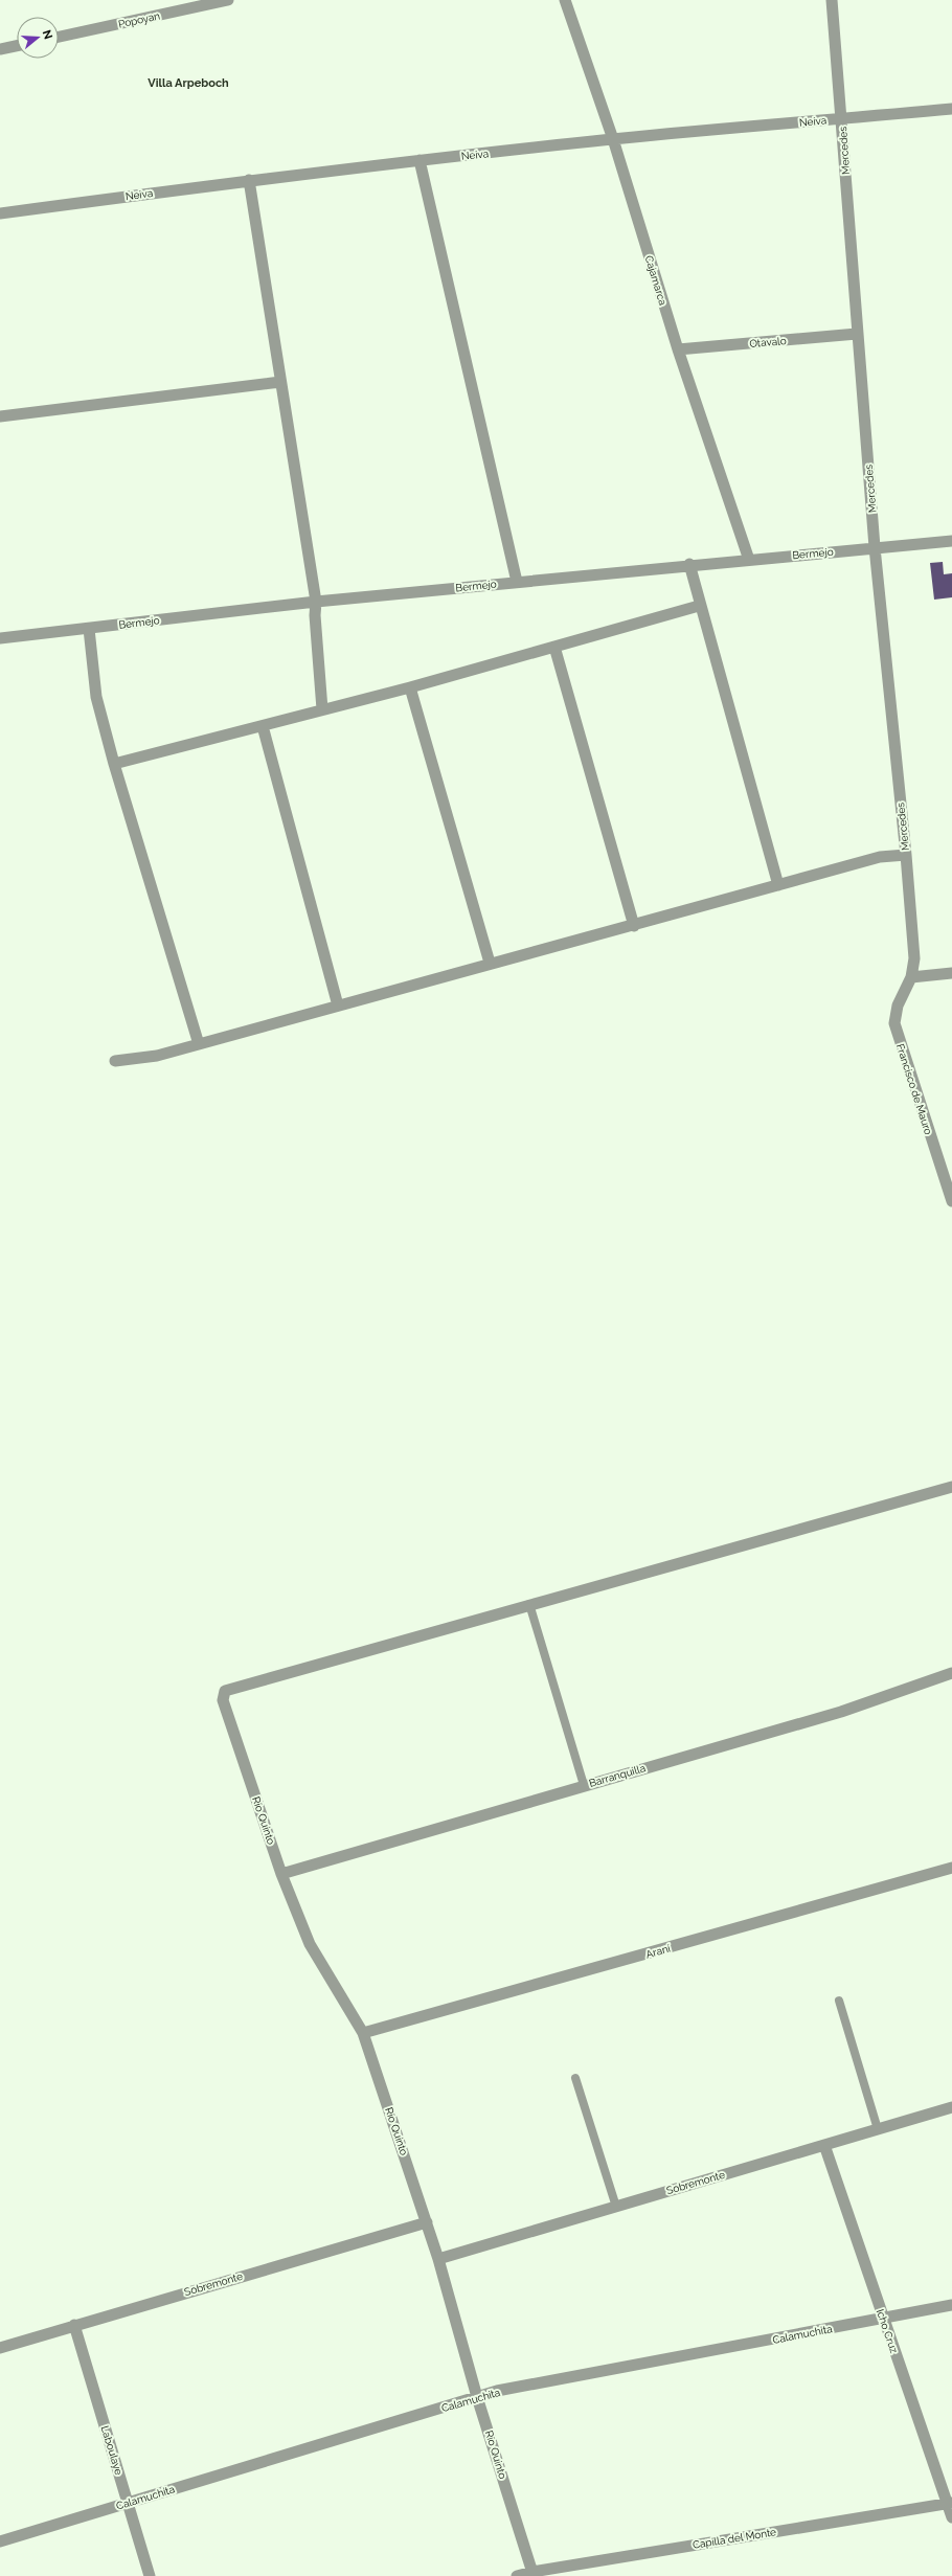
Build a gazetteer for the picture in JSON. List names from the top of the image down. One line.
{"streets":{"street":["Popoyan","Neiva","Mercedes","Cajamarca","Otavalo","Bermejo","Francisco de Mauro","Barranquilla","Río Quinto","Araní","Sobremonte","Icho Cruz","Calamuchita","Laboulaye","Capilla del Monte"]},"crossings":[["Neiva","Mercedes"],["Neiva","Cajamarca"],["Mercedes","Otavalo"],["Mercedes","Bermejo"],["Mercedes","Francisco de Mauro"],["Cajamarca","Otavalo"],["Cajamarca","Bermejo"],["Barranquilla","Río Quinto"],["Río Quinto","Araní"],["Río Quinto","Sobremonte"],["Río Quinto","Calamuchita"],["Río Quinto","Capilla del Monte"],["Sobremonte","Icho Cruz"],["Sobremonte","Laboulaye"],["Icho Cruz","Calamuchita"],["Icho Cruz","Capilla del Monte"],["Calamuchita","Laboulaye"]],"districts":["Villa Arpeboch"],"north":"right"}
